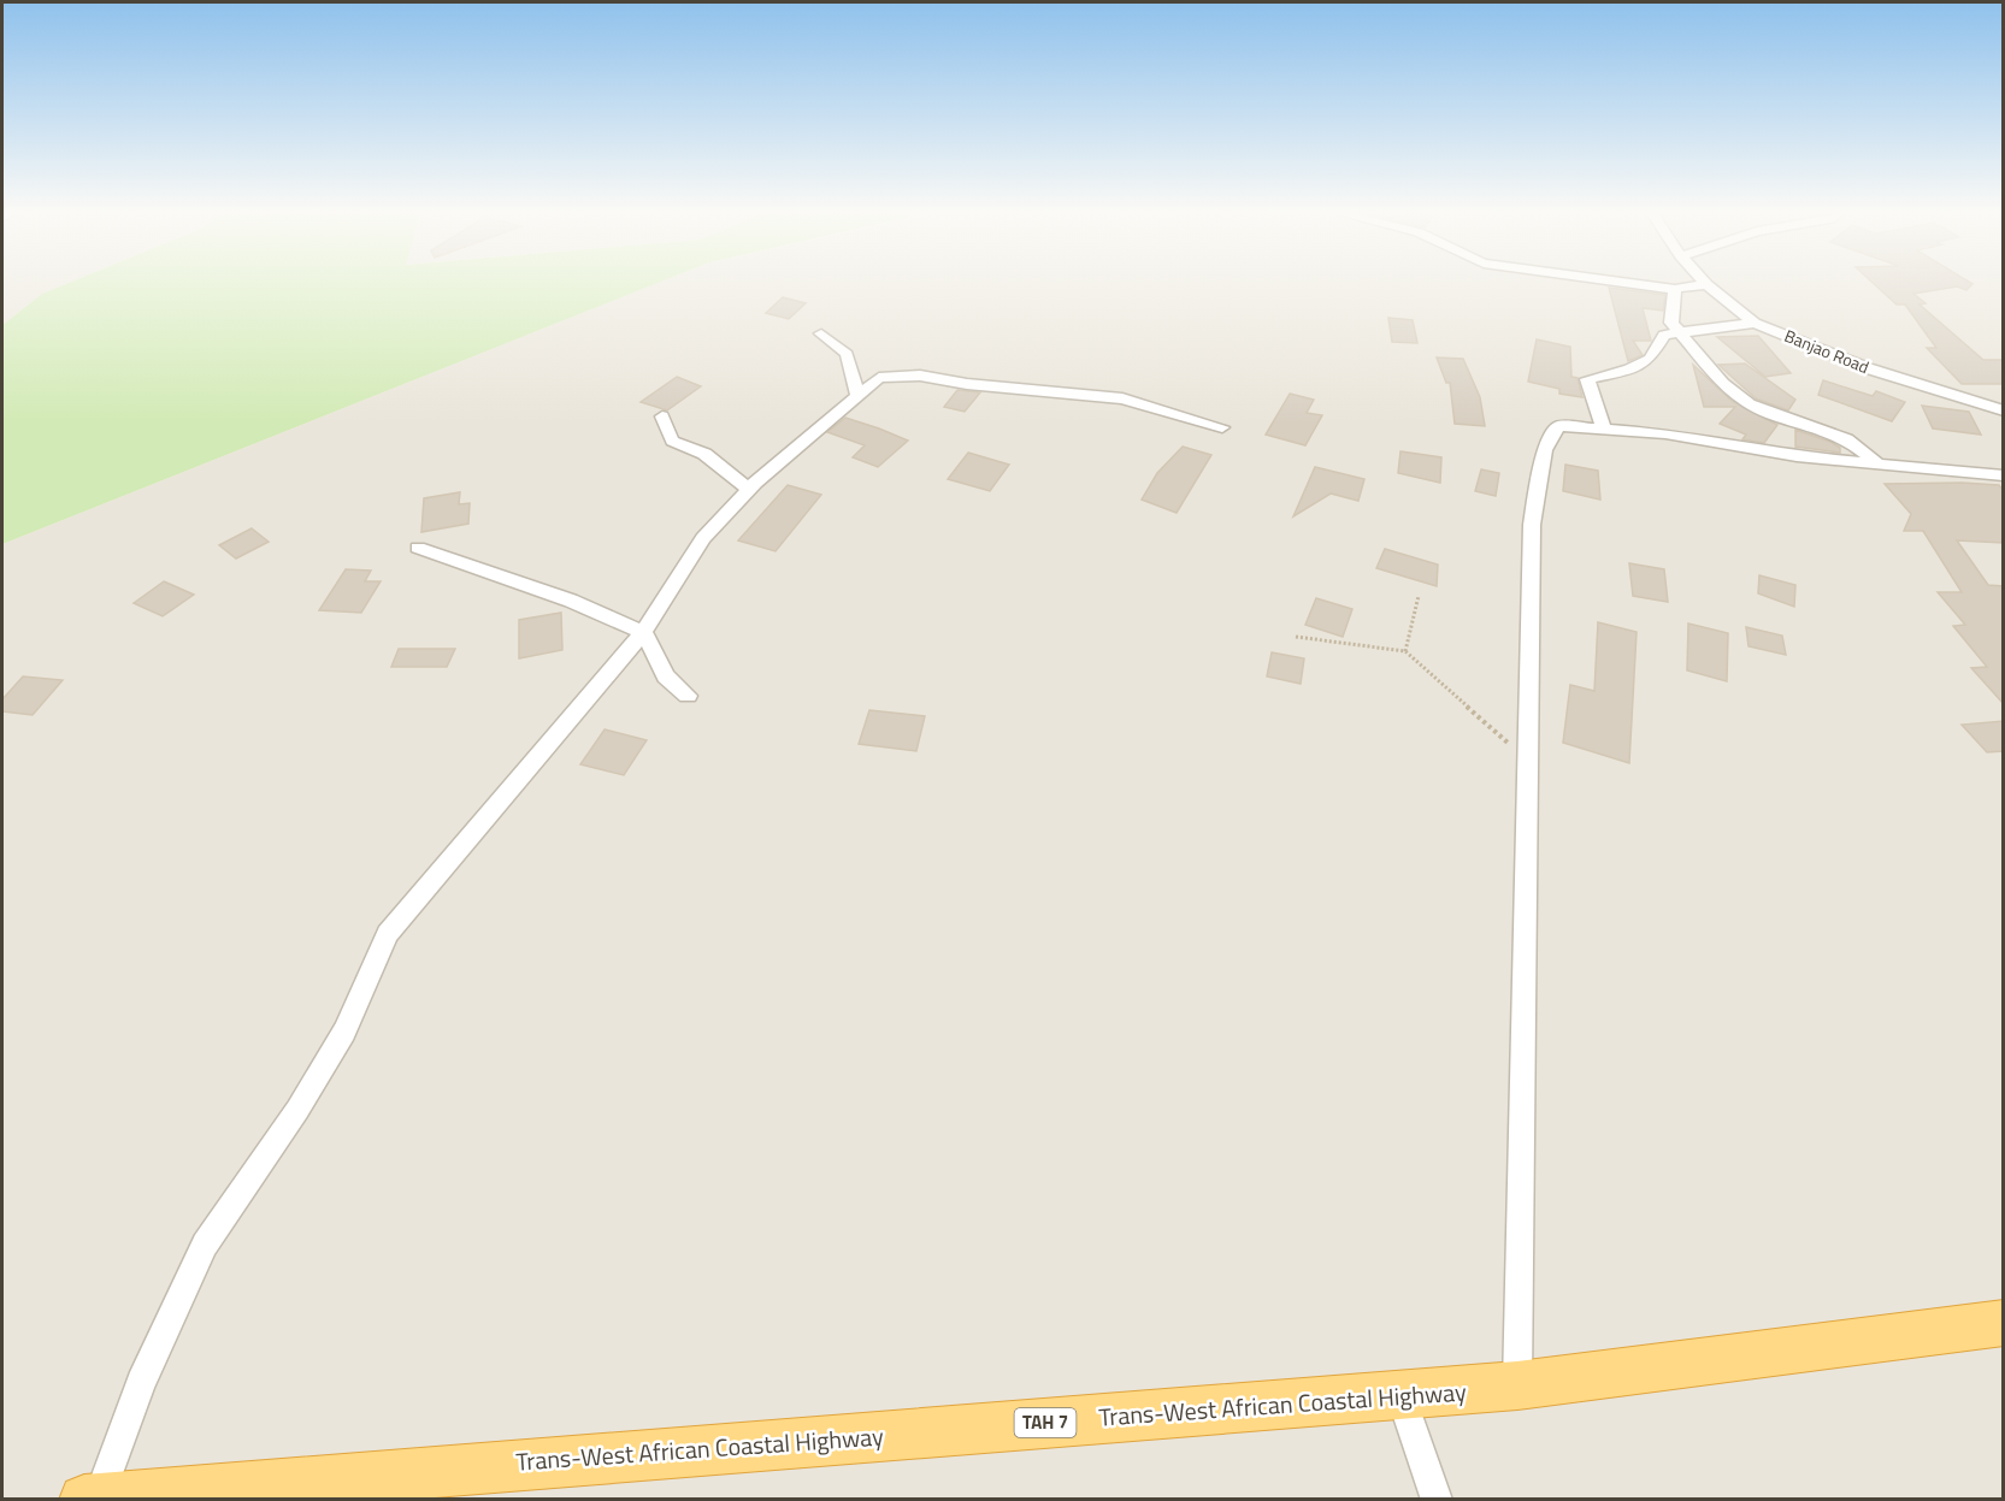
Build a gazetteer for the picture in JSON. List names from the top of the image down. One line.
{"streets":{"highway":["Trans-West African Coastal Highway","TAH 7"],"street":["Banjao Road"]}}
